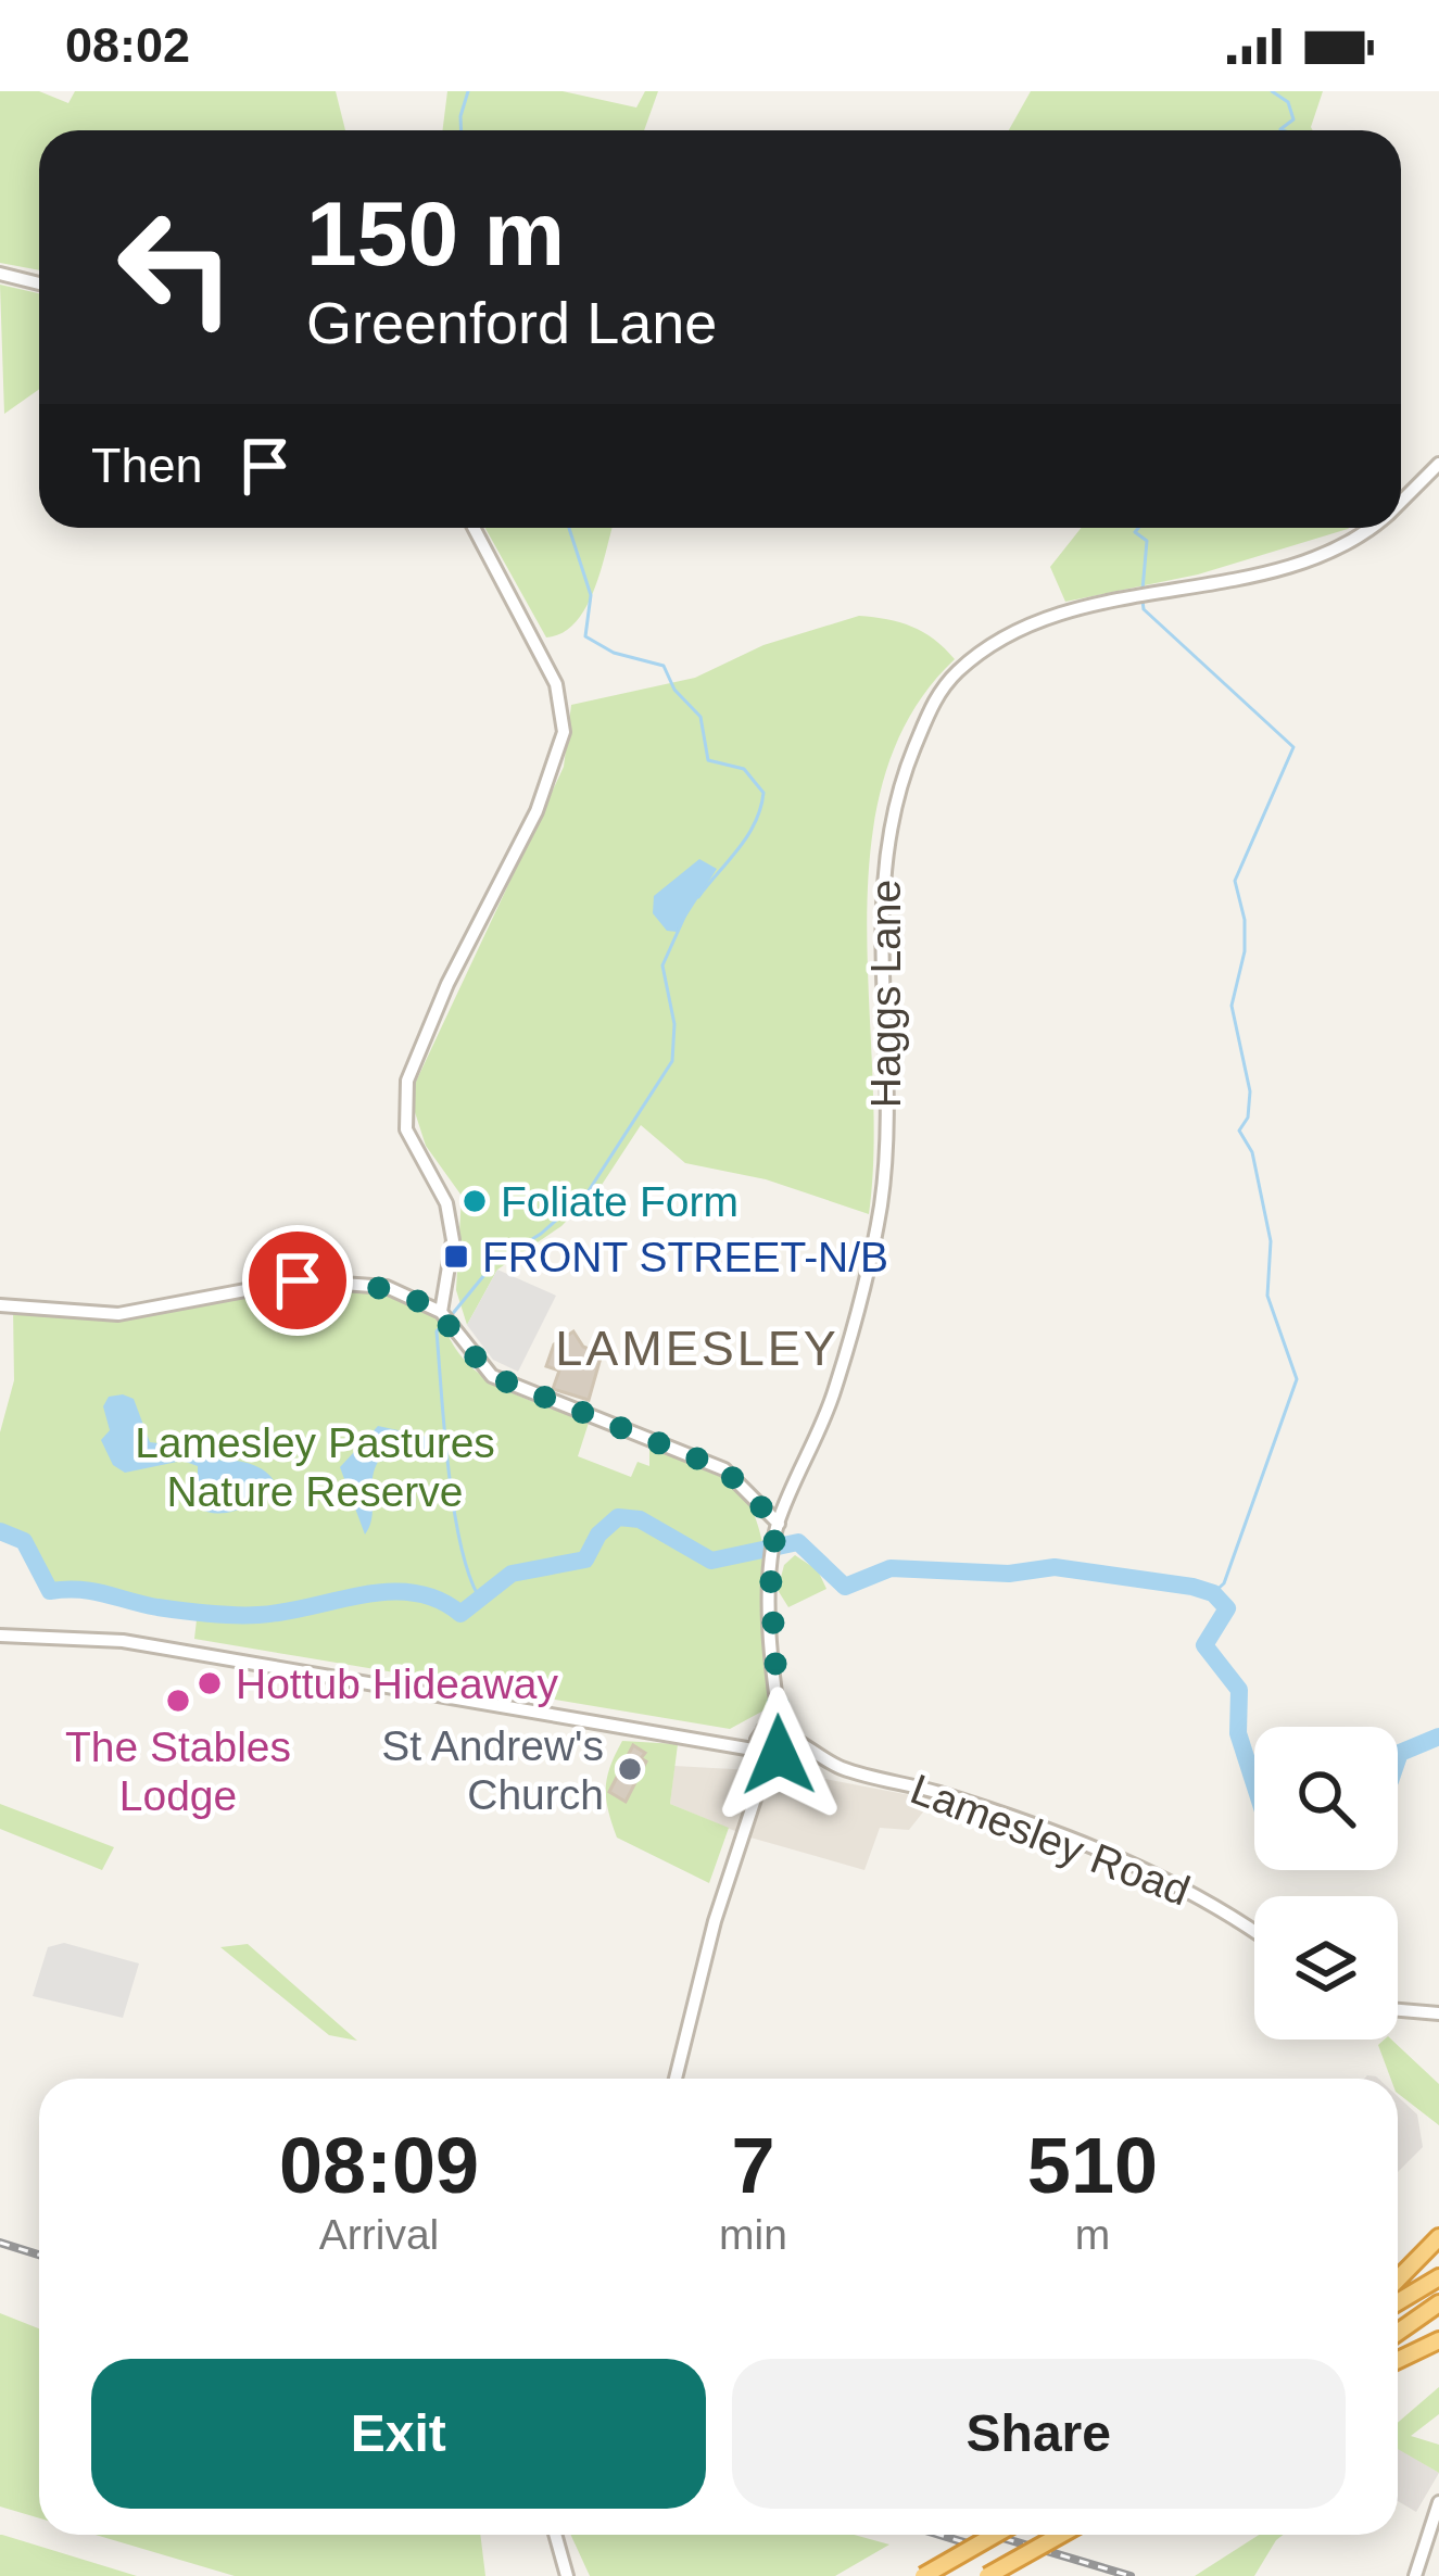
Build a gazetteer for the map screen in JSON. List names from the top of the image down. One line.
{"streets":{"street":["Haggs Lane","Lamesley Road"]},"crossings":[["Haggs Lane","Lamesley Road"]],"districts":["LAMESLEY"],"parks":["Lamesley Pastures Nature Reserve"],"places":{"other":["Foliate Form","Hottub Hideaway","The Stables Lodge","St Andrew's Church"],"transit":["FRONT STREET-N/B"]},"page":{"status":"08:02","turn":["150 m","Greenford Lane"],"then":"Then","eta":["08:09","Arrival","7","min","510","m"],"buttons":["Exit","Share"]}}
